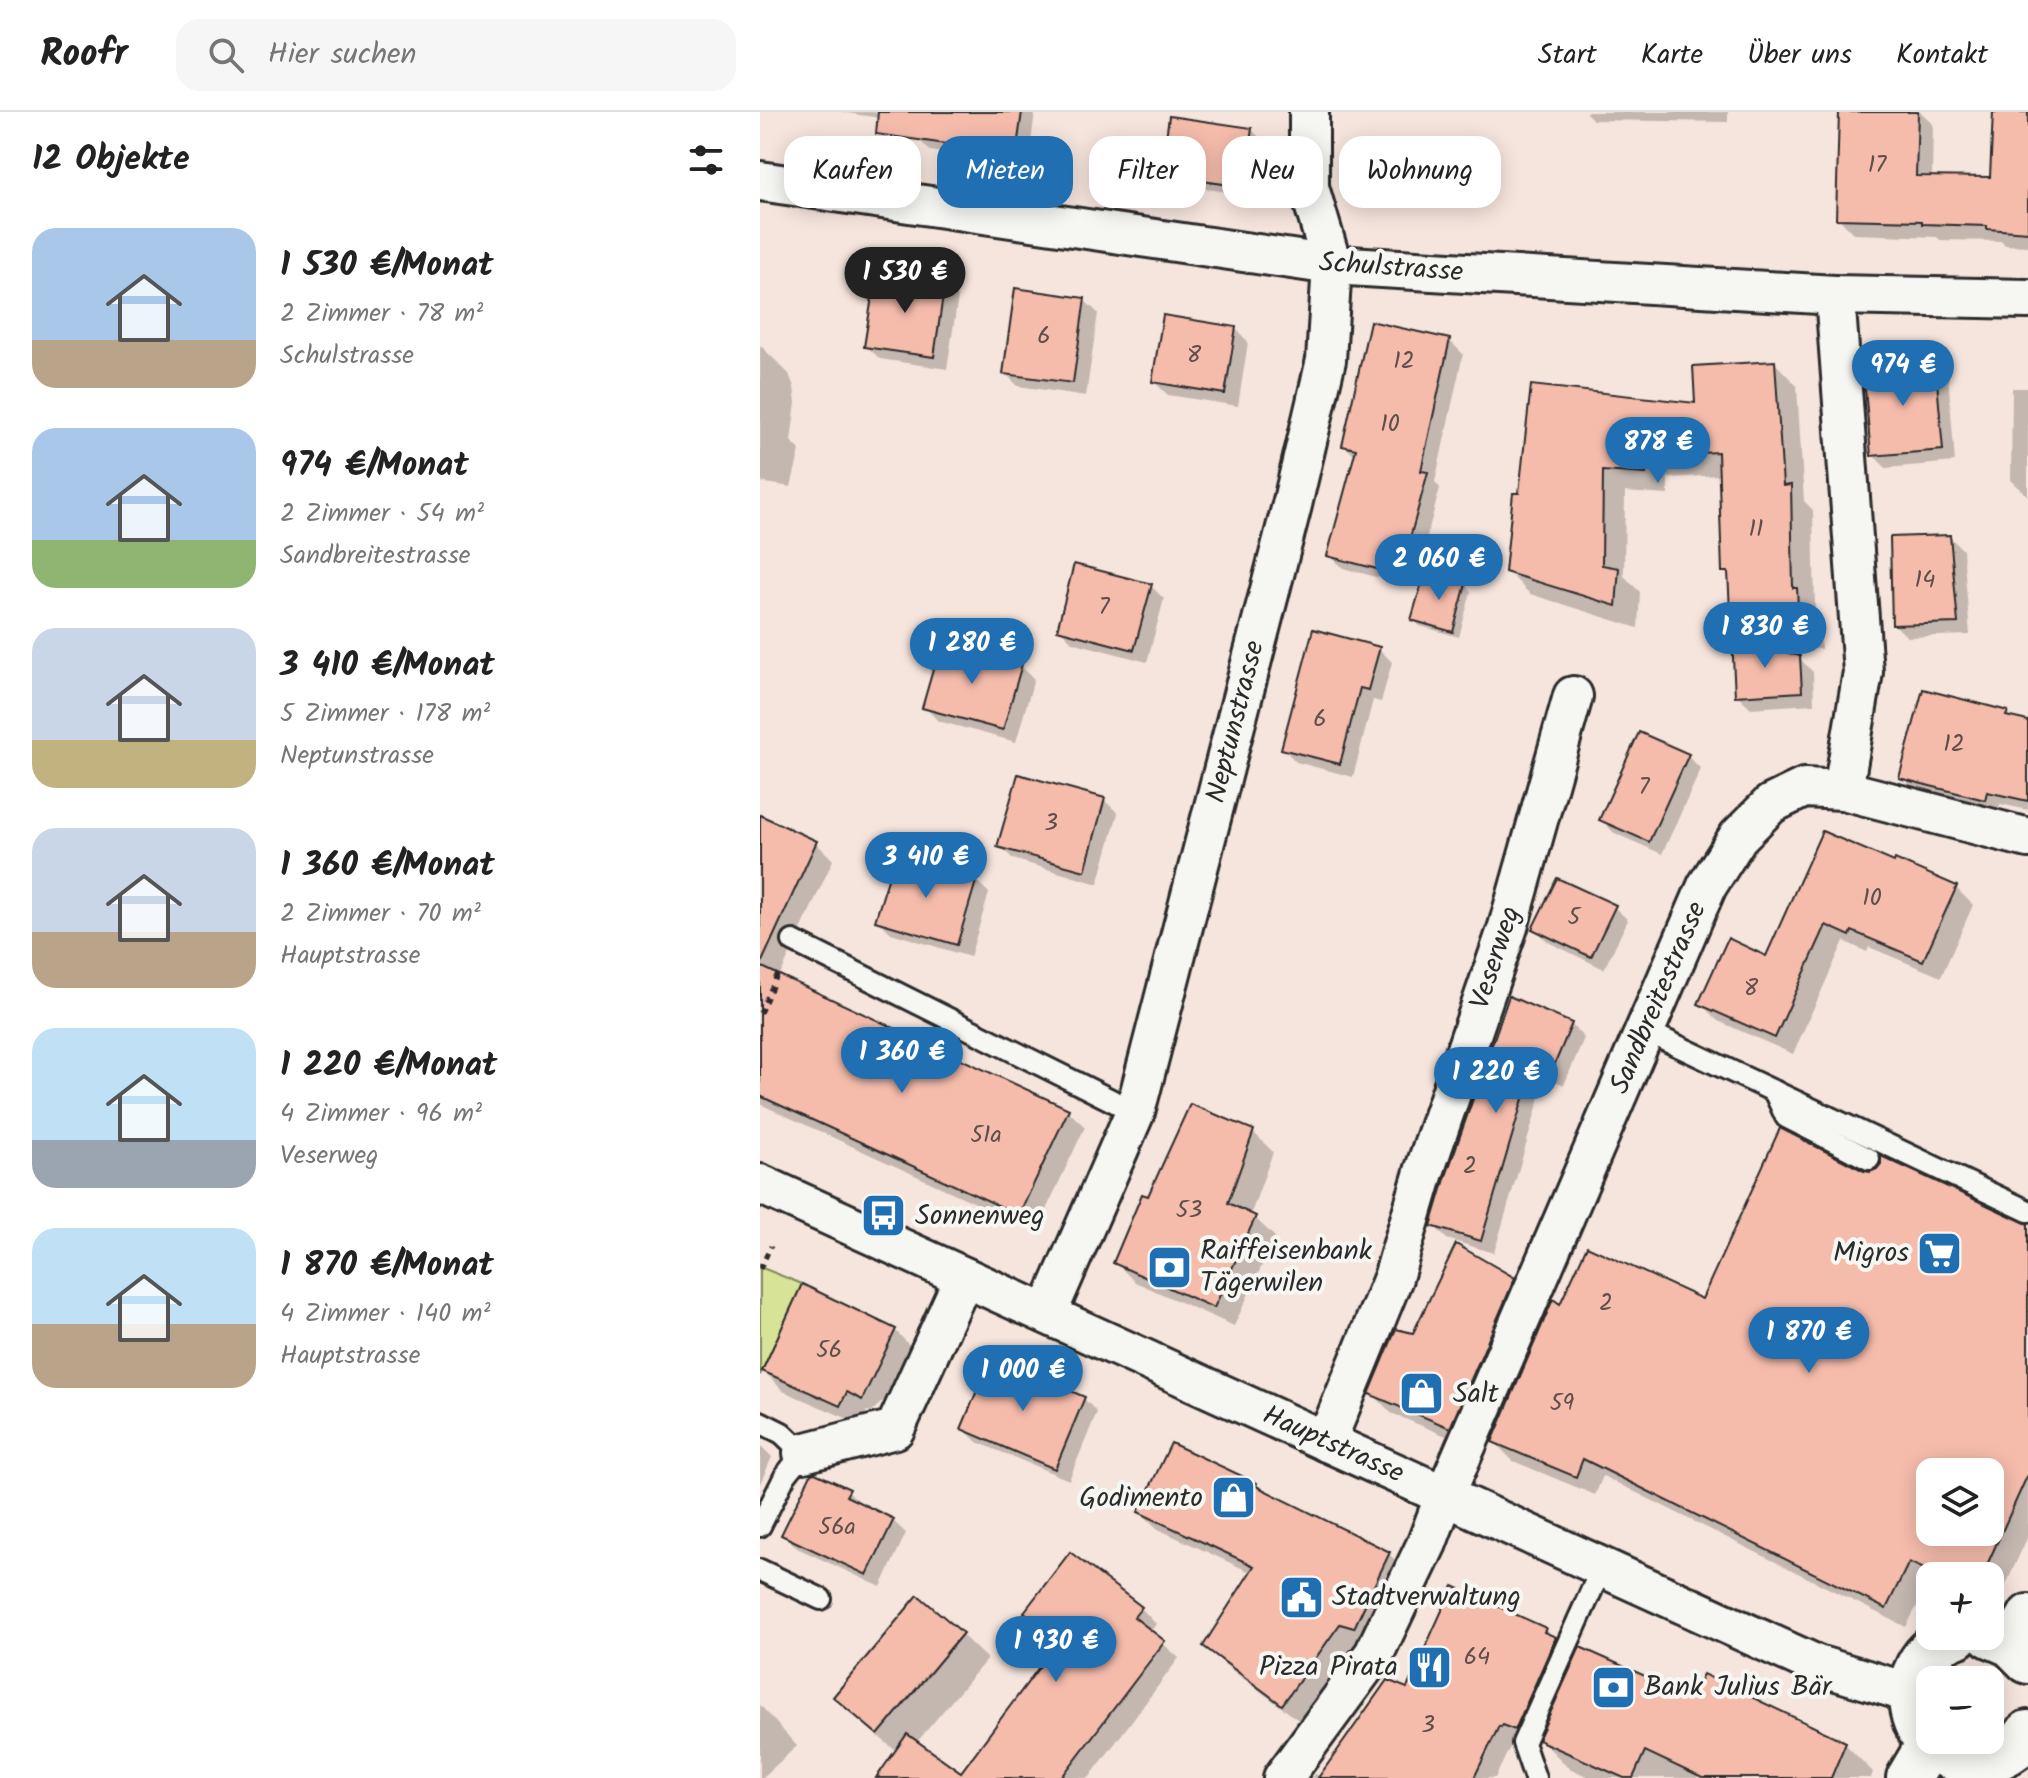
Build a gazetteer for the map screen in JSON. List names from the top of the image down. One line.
{"streets":{"street":["Schulstrasse","Neptunstrasse","Veserweg","Sandbreitestrasse","Hauptstrasse"]},"crossings":[["Schulstrasse","Neptunstrasse"],["Neptunstrasse","Hauptstrasse"],["Veserweg","Hauptstrasse"],["Sandbreitestrasse","Hauptstrasse"]],"places":{"bus stop":["Sonnenweg"],"supermarket":["Migros"],"bank":["Raiffeisenbank Tägerwilen","Bank Julius Bär"],"shop":["Salt","Godimento"],"public building":["Stadtverwaltung"],"restaurant":["Pizza Pirata"]},"house_numbers":["17","6","8","12","10","11","14","7","6","12","7","3","10","5","8","51a","2","53","2","56","59","56a","64","3"],"page":{"header":"Roofr","search":"Hier suchen","nav":["Start","Karte","Über uns","Kontakt"],"heading":"12 Objekte","chip":["Kaufen","Mieten","Filter","Neu","Wohnung"],"list":[{"name":"1 530 €/Monat","note":"2 Zimmer · 78 m² · Schulstrasse"},{"name":"974 €/Monat","note":"2 Zimmer · 54 m² · Sandbreitestrasse"},{"name":"3 410 €/Monat","note":"5 Zimmer · 178 m² · Neptunstrasse"},{"name":"1 360 €/Monat","note":"2 Zimmer · 70 m² · Hauptstrasse"},{"name":"1 220 €/Monat","note":"4 Zimmer · 96 m² · Veserweg"},{"name":"1 870 €/Monat","note":"4 Zimmer · 140 m² · Hauptstrasse"}],"price":["1 530 €","974 €","878 €","2 060 €","1 830 €","1 280 €","3 410 €","1 360 €","1 220 €","1 870 €","1 000 €","1 930 €"],"map_buttons":["+","−"]}}
